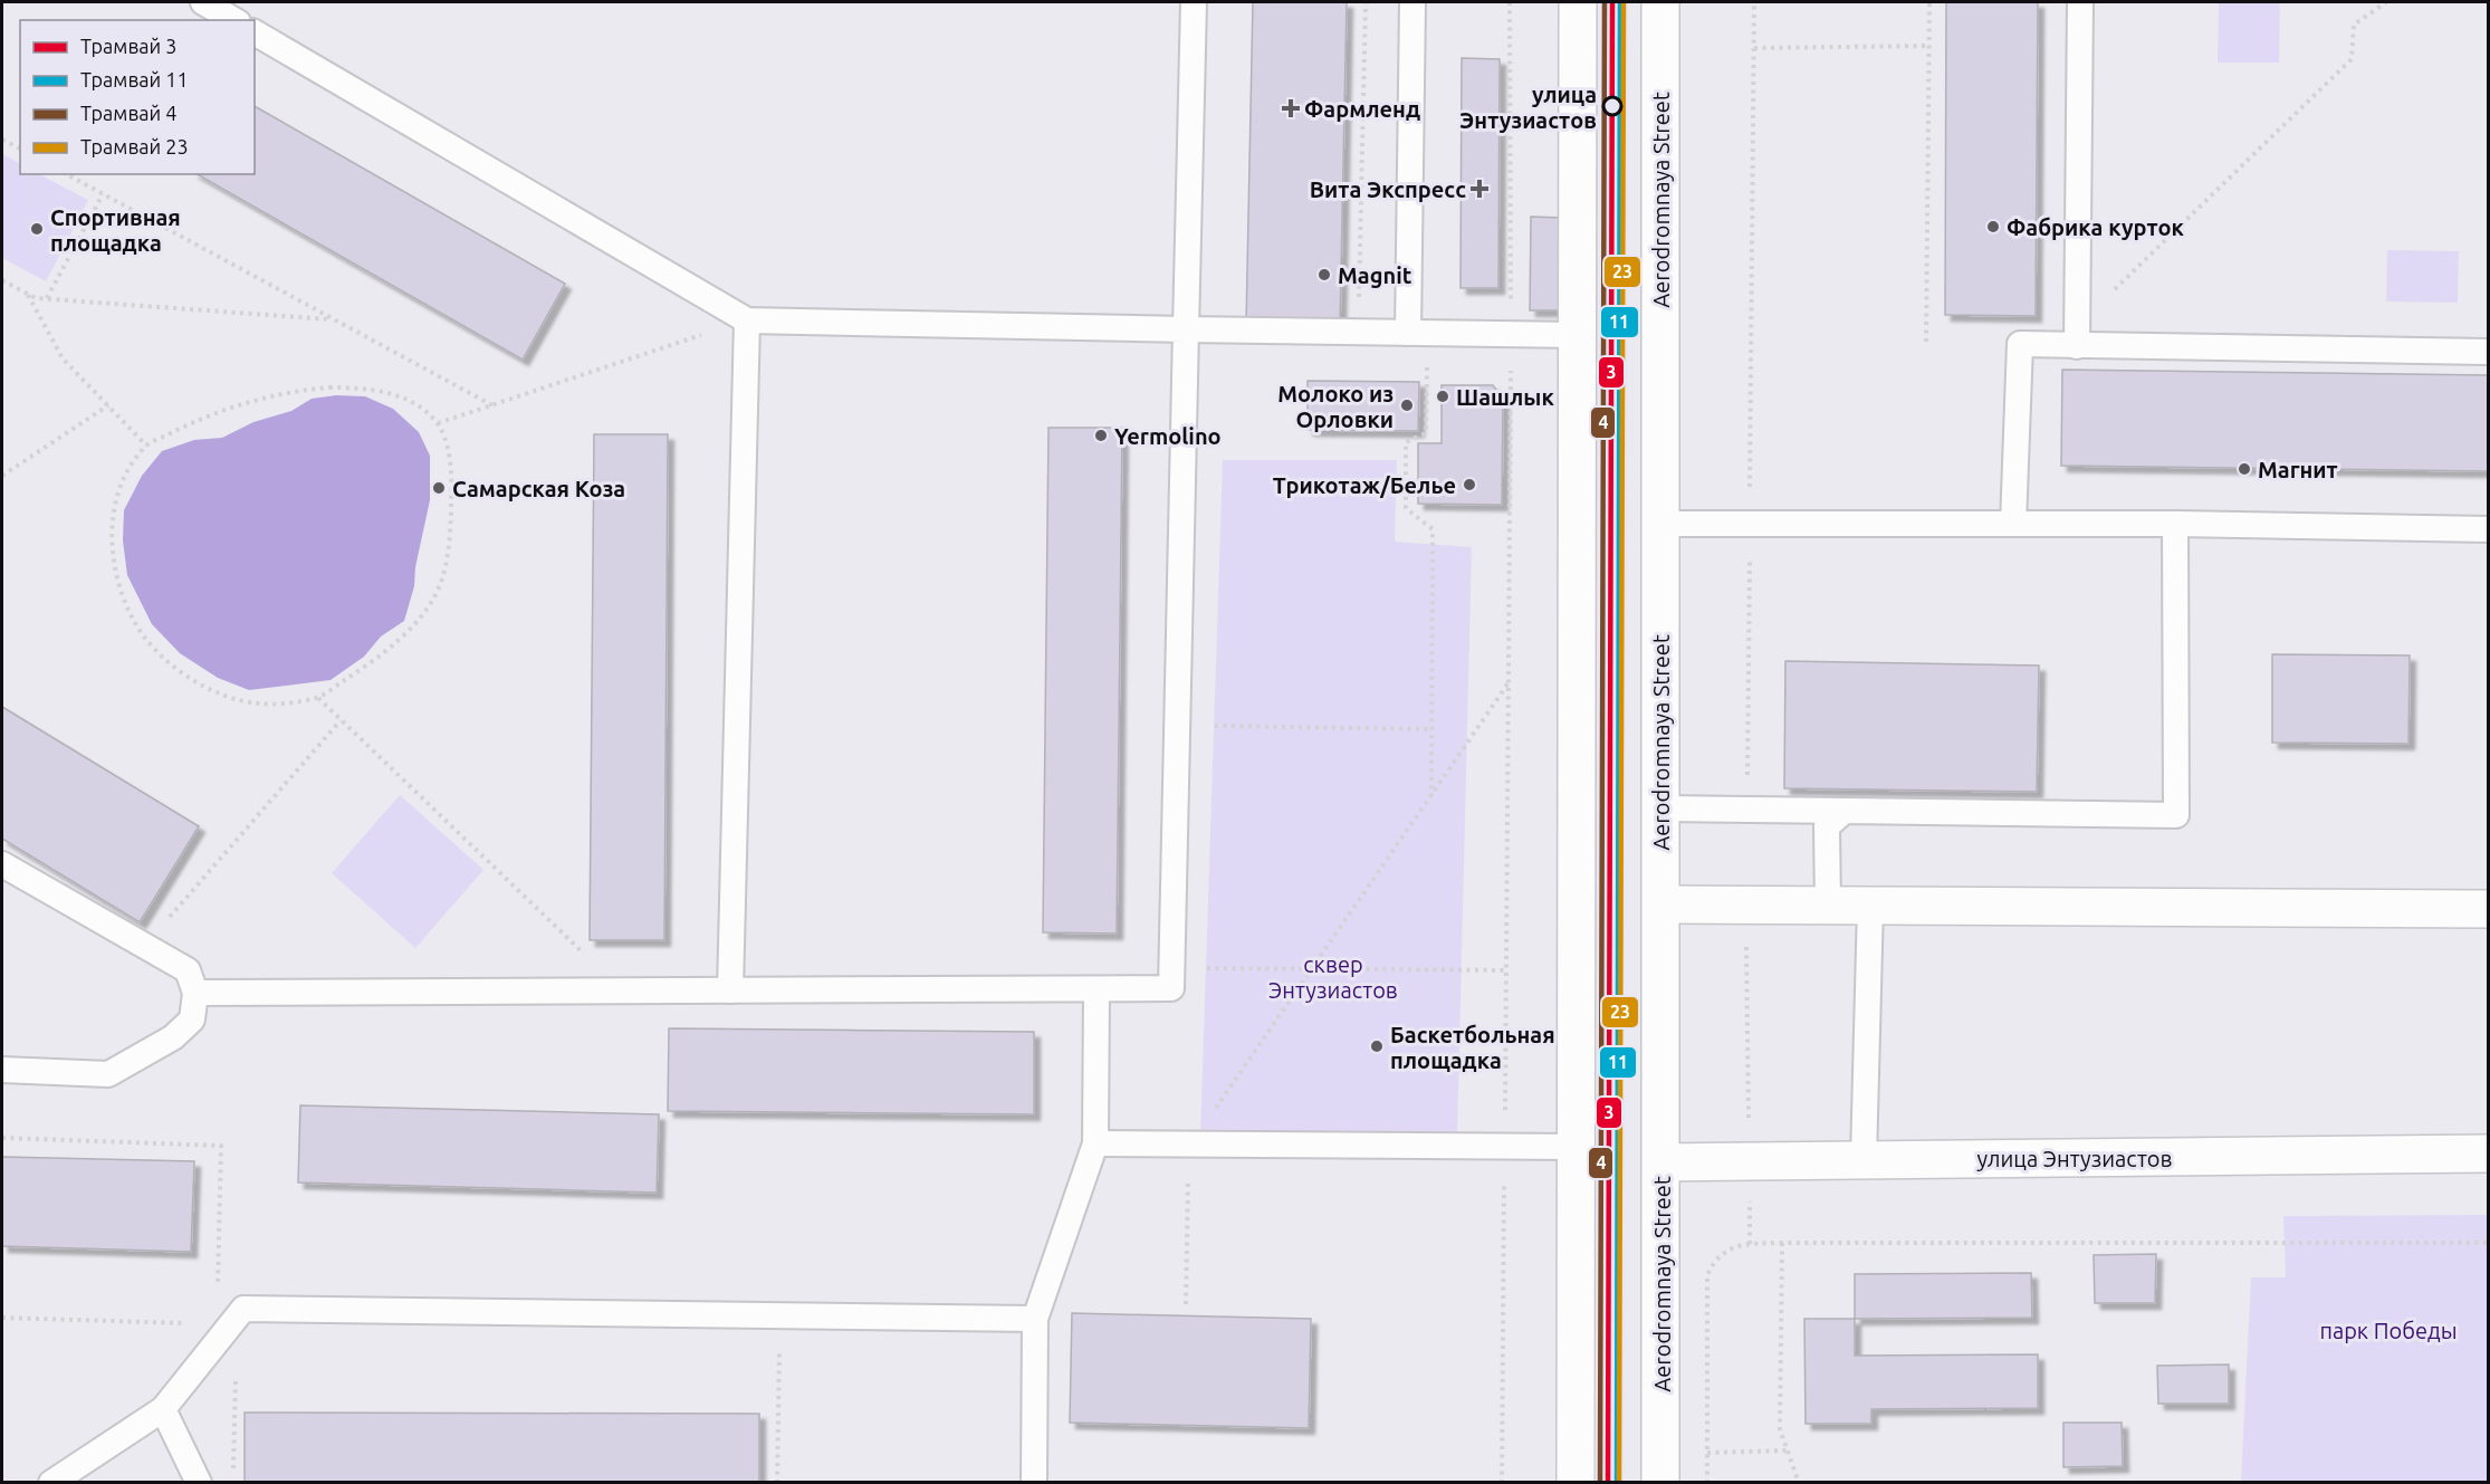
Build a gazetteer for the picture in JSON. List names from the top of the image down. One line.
{"streets":{"main road":["Aerodromnaya Street","улица Энтузиастов"]},"crossings":[["Aerodromnaya Street","улица Энтузиастов"]],"parks":["сквер Энтузиастов","парк Победы"],"places":{"other":["улица Энтузиастов","Фабрика курток","Спортивная площадка","Magnit","Шашлык","Молоко из Орловки","Yermolino","Магнит","Трикотаж/Белье","Самарская Коза","Баскетбольная площадка"],"health":["Фармленд","Вита Экспресс"]},"lines":["tram line 3","tram line 11","tram line 4","tram line 23"],"legend":["Трамвай 3","Трамвай 11","Трамвай 4","Трамвай 23"]}
